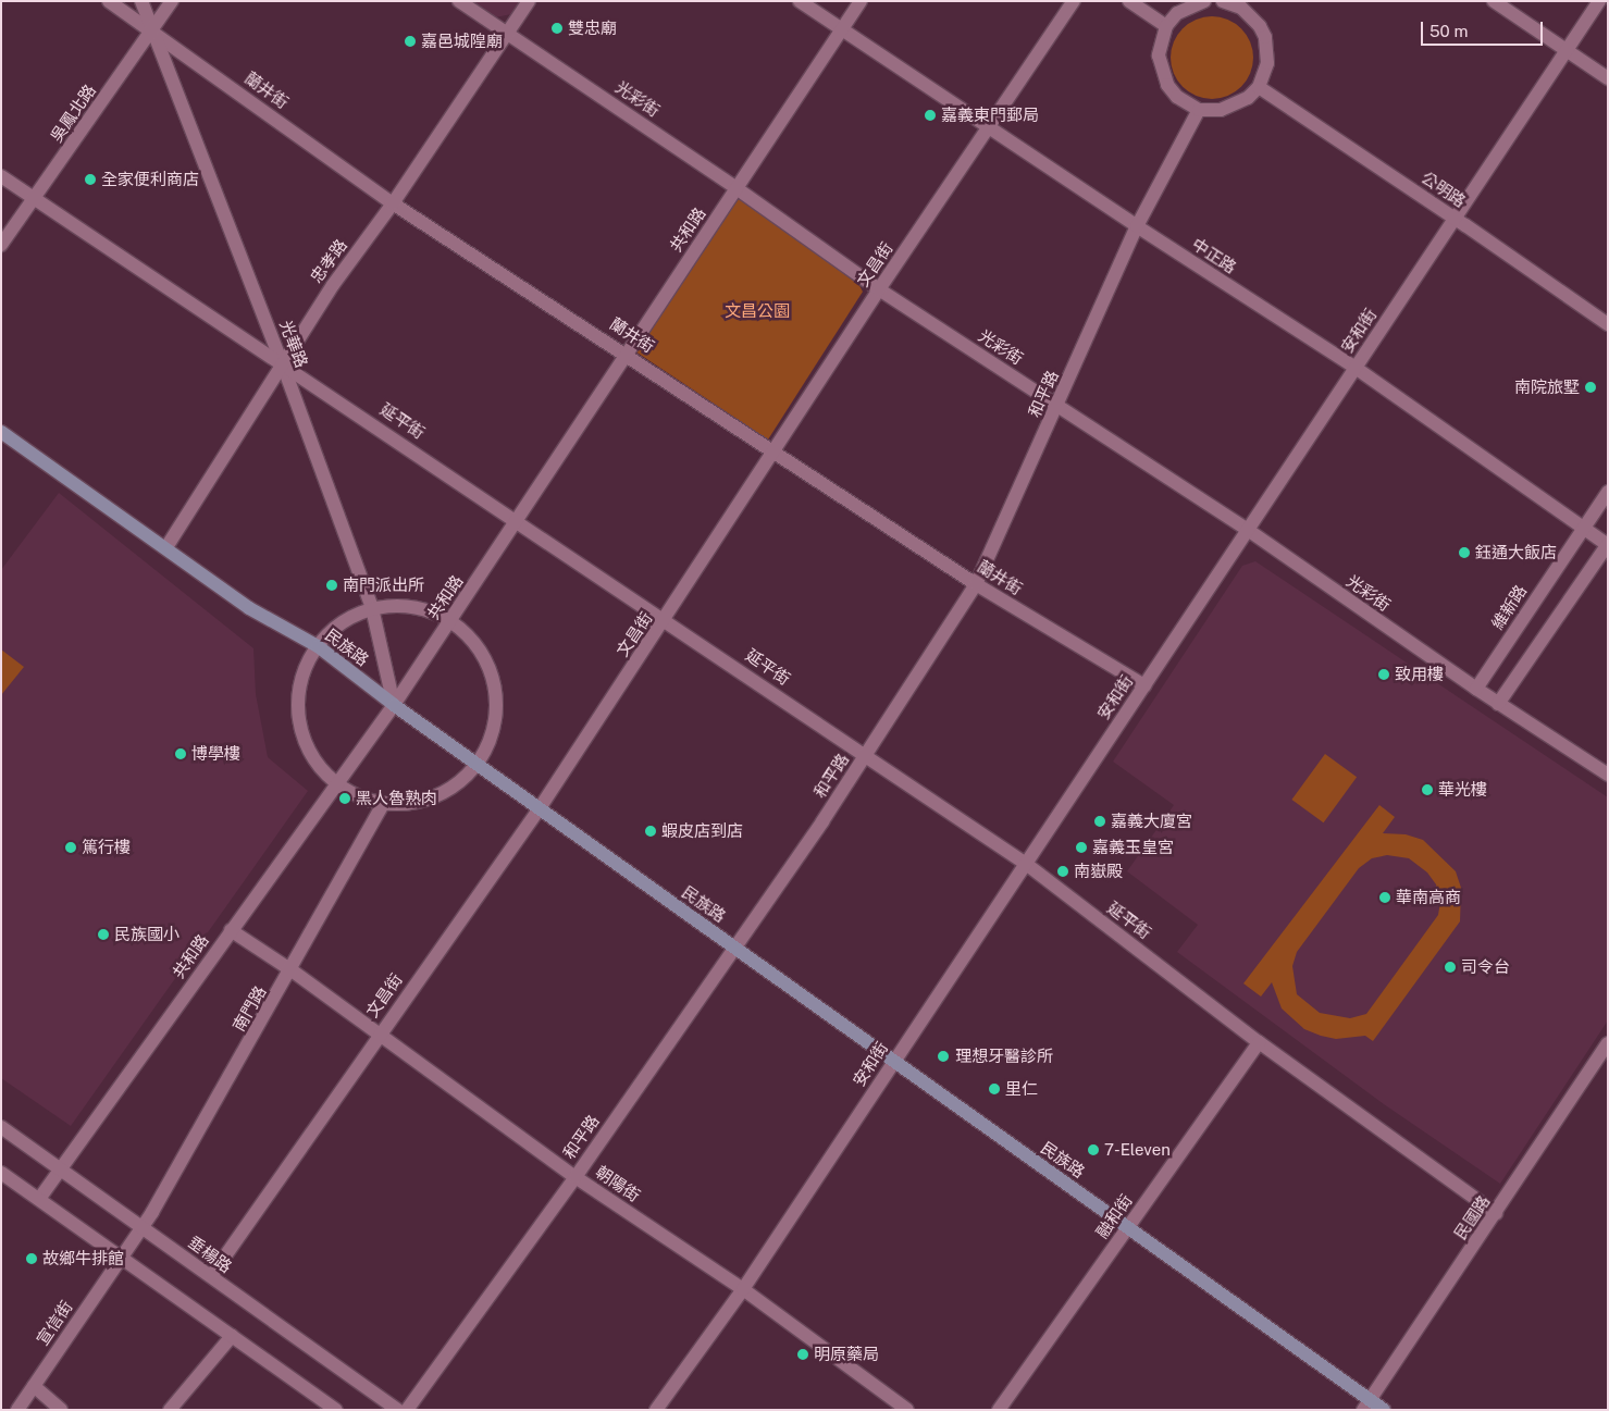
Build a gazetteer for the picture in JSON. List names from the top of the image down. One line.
{"streets":{"main road":["民族路"],"street":["蘭井街","光彩街","吳鳳北路","公明路","共和路","中正路","忠孝路","文昌街","安和街","光華路","和平路","延平街","維新路","南門路","朝陽街","融和街","民國路","垂楊路","宣信街"]},"crossings":[["蘭井街","吳鳳北路"],["蘭井街","共和路"],["蘭井街","忠孝路"],["蘭井街","文昌街"],["蘭井街","安和街"],["蘭井街","光華路"],["蘭井街","和平路"],["光彩街","共和路"],["光彩街","忠孝路"],["光彩街","文昌街"],["光彩街","安和街"],["光彩街","和平路"],["光彩街","維新路"],["吳鳳北路","光華路"],["吳鳳北路","延平街"],["公明路","安和街"],["共和路","中正路"],["共和路","光華路"],["共和路","延平街"],["共和路","民族路"],["共和路","朝陽街"],["共和路","垂楊路"],["中正路","文昌街"],["中正路","安和街"],["中正路","和平路"],["中正路","維新路"],["忠孝路","光華路"],["忠孝路","延平街"],["忠孝路","民族路"],["文昌街","延平街"],["文昌街","民族路"],["文昌街","朝陽街"],["文昌街","垂楊路"],["安和街","延平街"],["安和街","民族路"],["安和街","朝陽街"],["光華路","延平街"],["光華路","民族路"],["和平路","延平街"],["和平路","民族路"],["和平路","朝陽街"],["延平街","融和街"],["延平街","民國路"],["民族路","融和街"],["民族路","民國路"],["南門路","朝陽街"],["南門路","垂楊路"],["南門路","宣信街"]],"parks":["文昌公園"],"places":["雙忠廟","嘉邑城隍廟","嘉義東門郵局","全家便利商店","南院旅墅","鈺通大飯店","南門派出所","致用樓","博學樓","華光樓","黑人魯熟肉","嘉義大廈宮","蝦皮店到店","篤行樓","嘉義玉皇宮","南嶽殿","華南高商","民族國小","司令台","理想牙醫診所","里仁","7-Eleven","故鄉牛排館","明原藥局"],"scale_bar":"50 m"}
